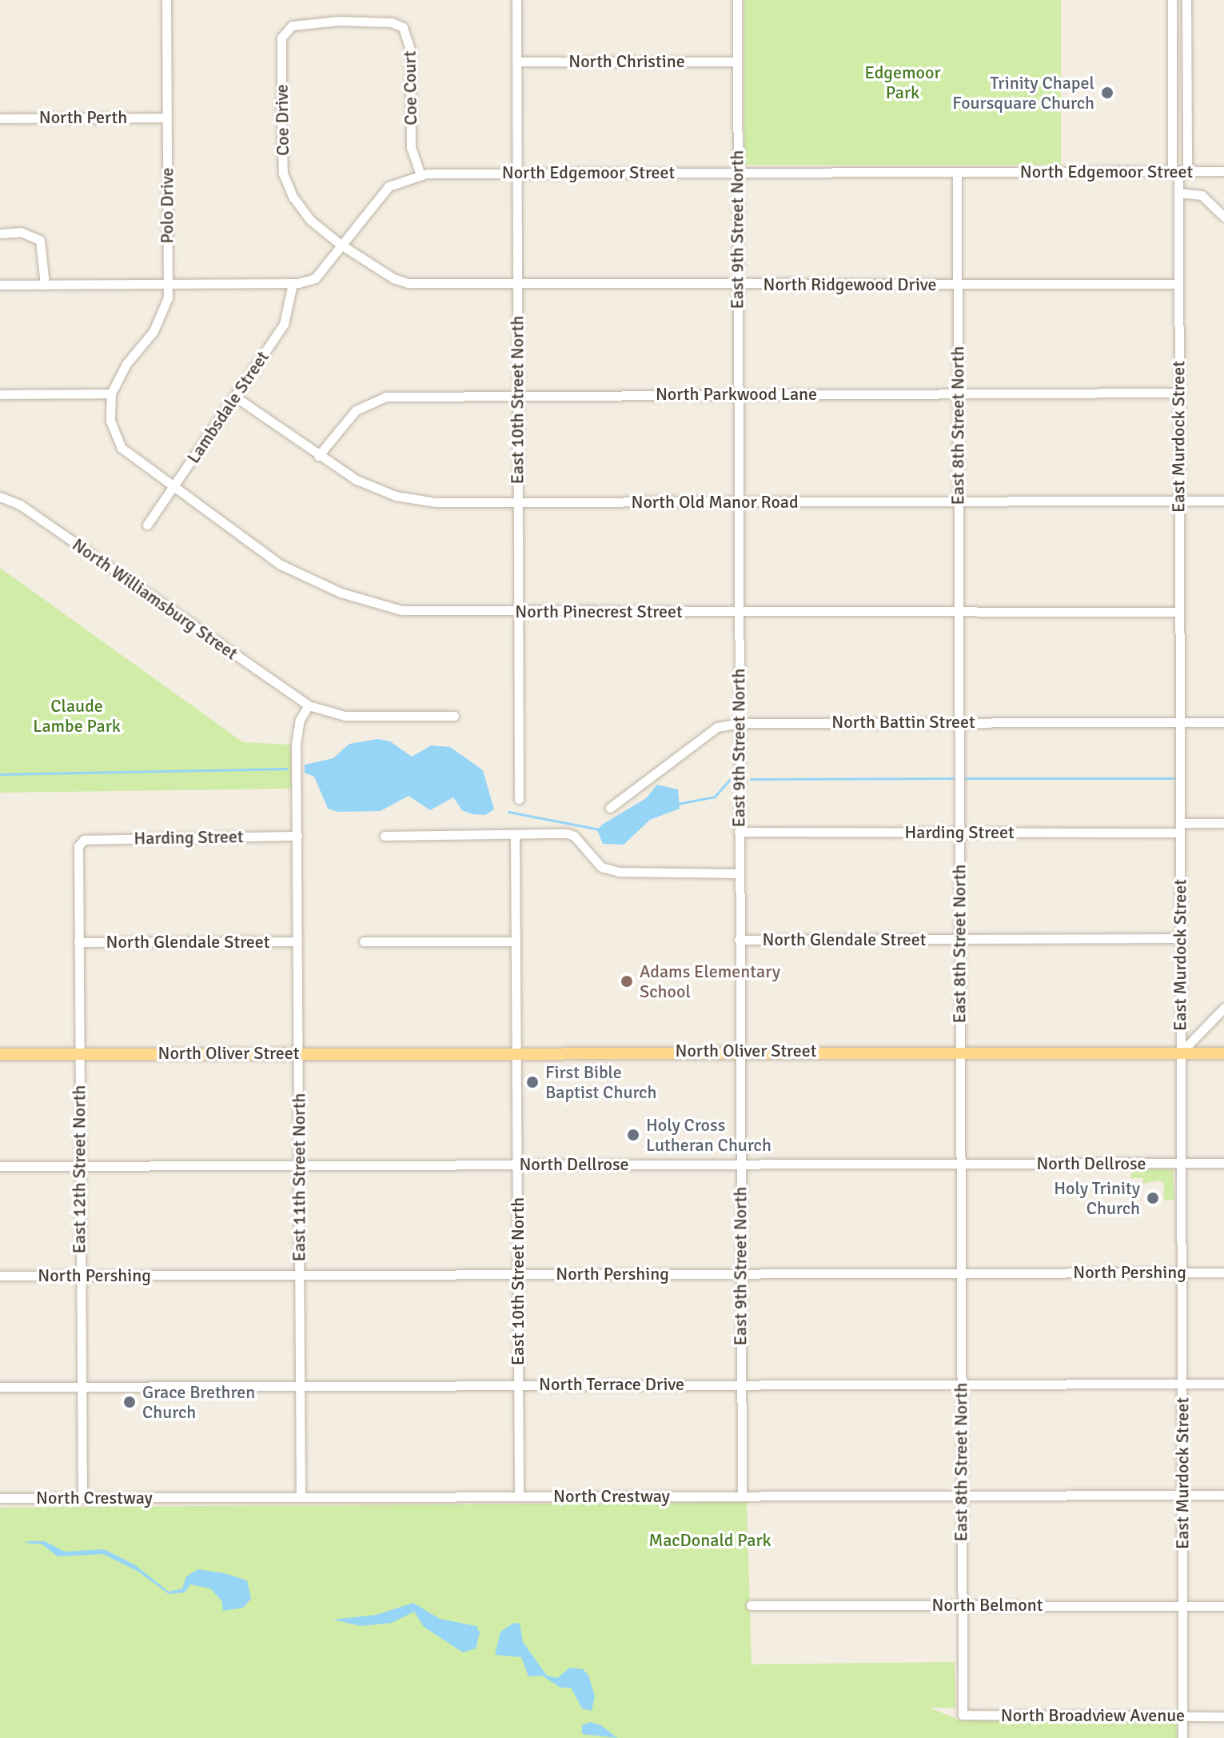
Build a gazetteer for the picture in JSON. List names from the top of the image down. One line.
{"streets":{"main road":["North Oliver Street"],"street":["North Christine","Coe Court","North Perth","Coe Drive","North Edgemoor Street","Polo Drive","East 9th Street North","North Ridgewood Drive","North Parkwood Lane","East 10th Street North","Lambsdale Street","East 8th Street North","East Murdock Street","North Old Manor Road","North Williamsburg Street","North Pinecrest Street","North Battin Street","Harding Street","North Glendale Street","North Dellrose","East 12th Street North","East 11th Street North","North Pershing","North Terrace Drive","North Crestway","North Belmont","North Broadview Avenue"]},"crossings":[["North Christine","East 9th Street North"],["North Christine","East 10th Street North"],["Coe Court","Coe Drive"],["Coe Court","North Edgemoor Street"],["North Perth","Polo Drive"],["Coe Drive","North Edgemoor Street"],["Coe Drive","North Ridgewood Drive"],["North Edgemoor Street","Polo Drive"],["North Edgemoor Street","East 9th Street North"],["North Edgemoor Street","North Ridgewood Drive"],["North Edgemoor Street","East 10th Street North"],["North Edgemoor Street","Lambsdale Street"],["North Edgemoor Street","East 8th Street North"],["North Edgemoor Street","East Murdock Street"],["Polo Drive","North Pinecrest Street"],["East 9th Street North","North Ridgewood Drive"],["East 9th Street North","North Parkwood Lane"],["East 9th Street North","North Old Manor Road"],["East 9th Street North","North Pinecrest Street"],["East 9th Street North","North Battin Street"],["East 9th Street North","Harding Street"],["East 9th Street North","North Glendale Street"],["East 9th Street North","North Oliver Street"],["East 9th Street North","North Dellrose"],["East 9th Street North","North Pershing"],["East 9th Street North","North Terrace Drive"],["East 9th Street North","North Crestway"],["North Ridgewood Drive","East 10th Street North"],["North Ridgewood Drive","East 8th Street North"],["North Ridgewood Drive","East Murdock Street"],["North Parkwood Lane","East 10th Street North"],["North Parkwood Lane","East 8th Street North"],["North Parkwood Lane","East Murdock Street"],["North Parkwood Lane","North Old Manor Road"],["East 10th Street North","North Old Manor Road"],["East 10th Street North","North Pinecrest Street"],["East 10th Street North","North Oliver Street"],["East 10th Street North","North Dellrose"],["East 10th Street North","North Pershing"],["East 10th Street North","North Terrace Drive"],["East 10th Street North","North Crestway"],["Lambsdale Street","North Old Manor Road"],["Lambsdale Street","North Pinecrest Street"],["East 8th Street North","North Old Manor Road"],["East 8th Street North","North Pinecrest Street"],["East 8th Street North","North Battin Street"],["East 8th Street North","Harding Street"],["East 8th Street North","North Glendale Street"],["East 8th Street North","North Oliver Street"],["East 8th Street North","North Dellrose"],["East 8th Street North","North Pershing"],["East 8th Street North","North Terrace Drive"],["East 8th Street North","North Crestway"],["East 8th Street North","North Belmont"],["East 8th Street North","North Broadview Avenue"],["East Murdock Street","North Old Manor Road"],["East Murdock Street","North Pinecrest Street"],["East Murdock Street","North Battin Street"],["East Murdock Street","Harding Street"],["East Murdock Street","North Glendale Street"],["East Murdock Street","North Oliver Street"],["East Murdock Street","North Dellrose"],["East Murdock Street","North Pershing"],["East Murdock Street","North Terrace Drive"],["East Murdock Street","North Crestway"],["East Murdock Street","North Belmont"],["East Murdock Street","North Broadview Avenue"],["North Williamsburg Street","East 11th Street North"],["Harding Street","East 12th Street North"],["Harding Street","East 11th Street North"],["North Glendale Street","East 12th Street North"],["North Glendale Street","East 11th Street North"],["North Oliver Street","East 12th Street North"],["North Oliver Street","East 11th Street North"],["North Dellrose","East 12th Street North"],["North Dellrose","East 11th Street North"],["East 12th Street North","North Pershing"],["East 12th Street North","North Terrace Drive"],["East 12th Street North","North Crestway"],["East 11th Street North","North Pershing"],["East 11th Street North","North Terrace Drive"],["East 11th Street North","North Crestway"]],"parks":["Edgemoor Park","Claude Lambe Park","MacDonald Park"],"places":["Trinity Chapel Foursquare Church","Adams Elementary School","First Bible Baptist Church","Holy Cross Lutheran Church","Holy Trinity Church","Grace Brethren Church"]}
